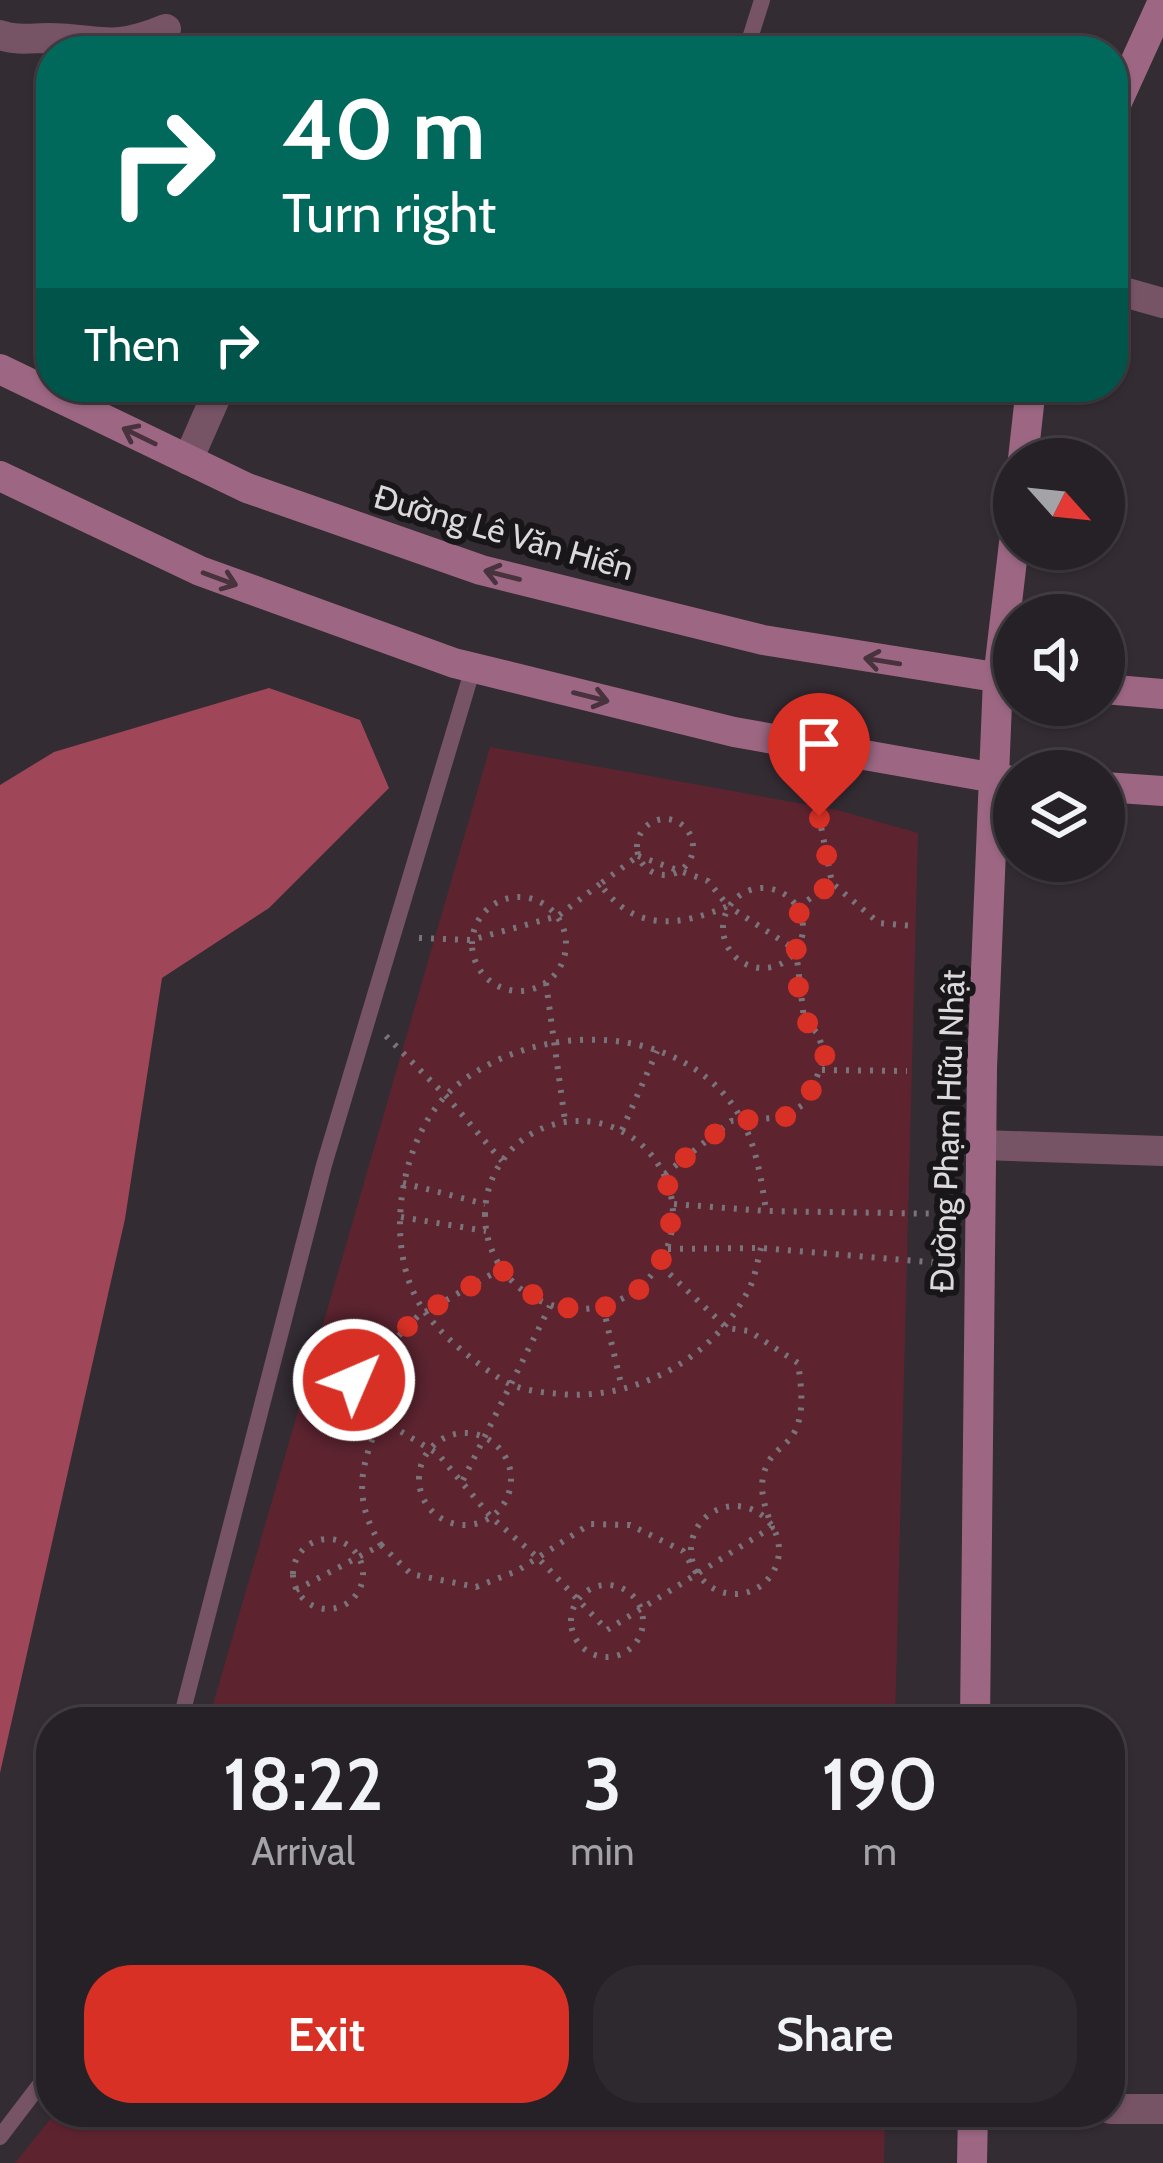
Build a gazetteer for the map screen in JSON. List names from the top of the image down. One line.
{"streets":{"main road":["Đường Lê Văn Hiến","Đường Phạm Hữu Nhật"]},"north":"bottom right","page":{"turn":["40 m","Turn right"],"then":"Then","eta":["18:22","Arrival","3","min","190","m"],"buttons":["Exit","Share"]}}
